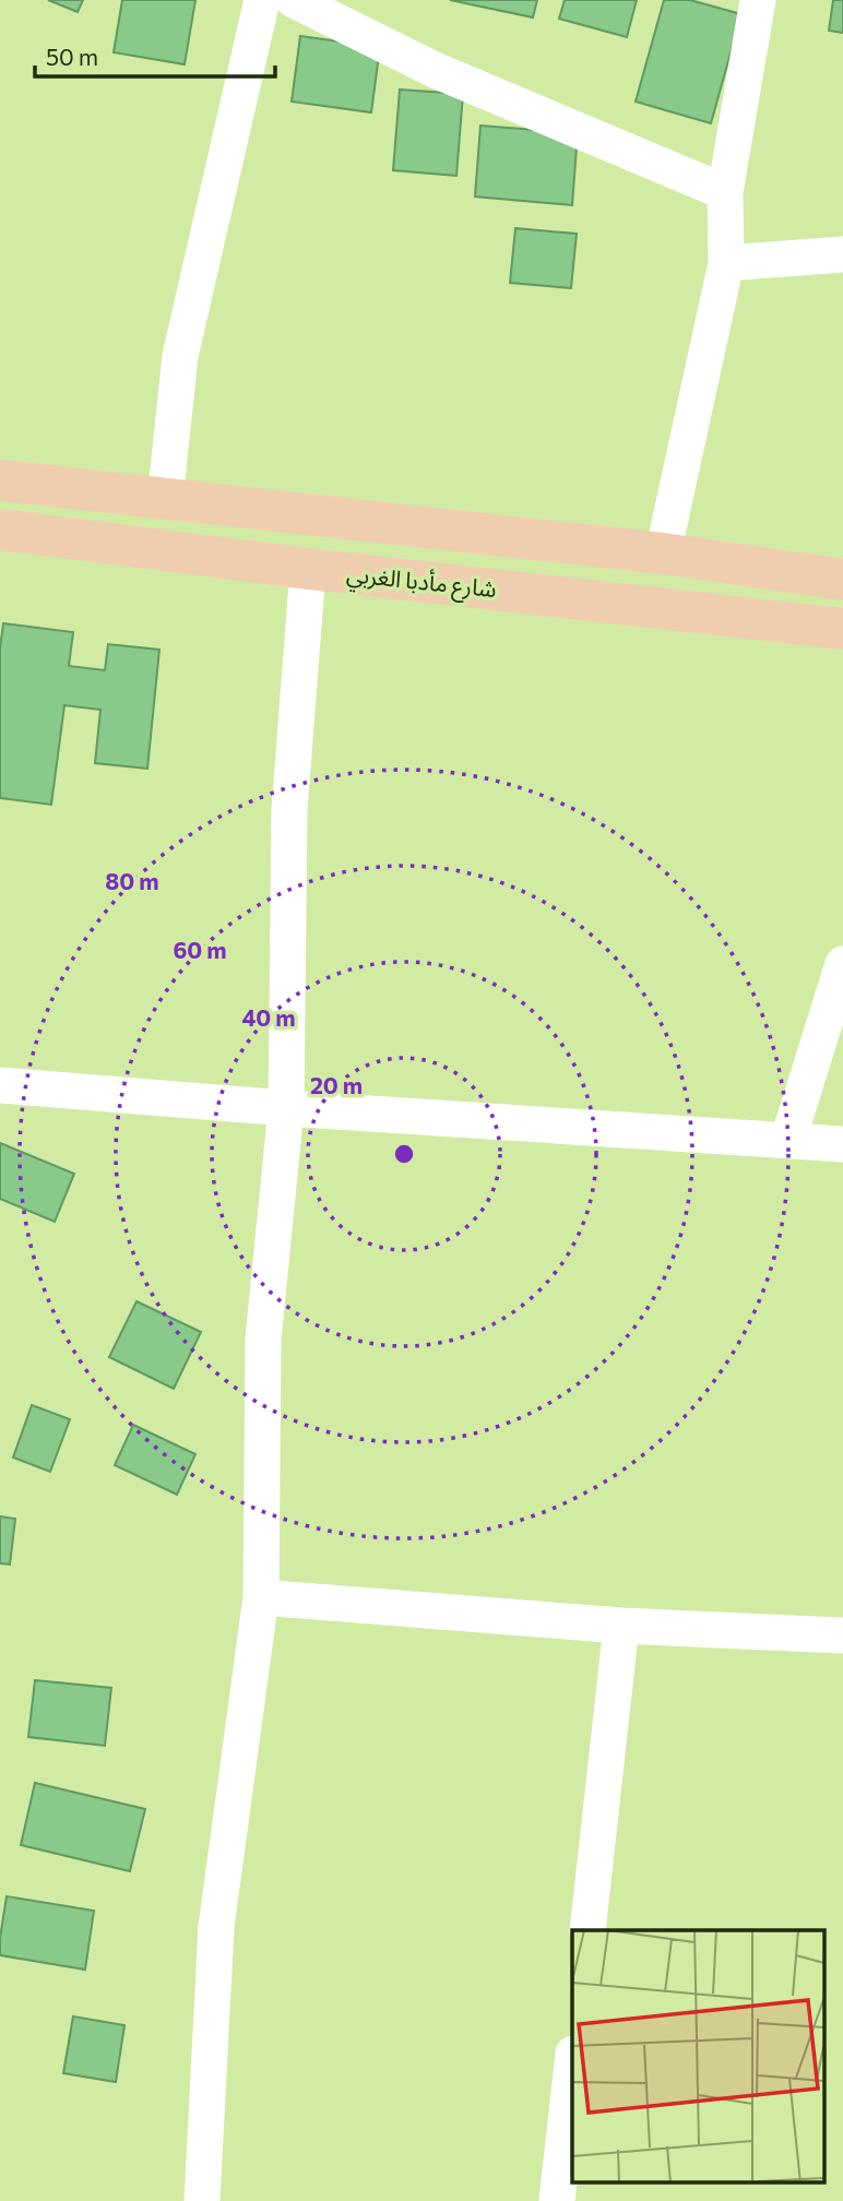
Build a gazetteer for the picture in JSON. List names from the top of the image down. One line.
{"streets":{"main road":["شارع مأدبا الغربي"]},"scale_bar":"50 m","rings":["80 m","60 m","40 m","20 m"]}
